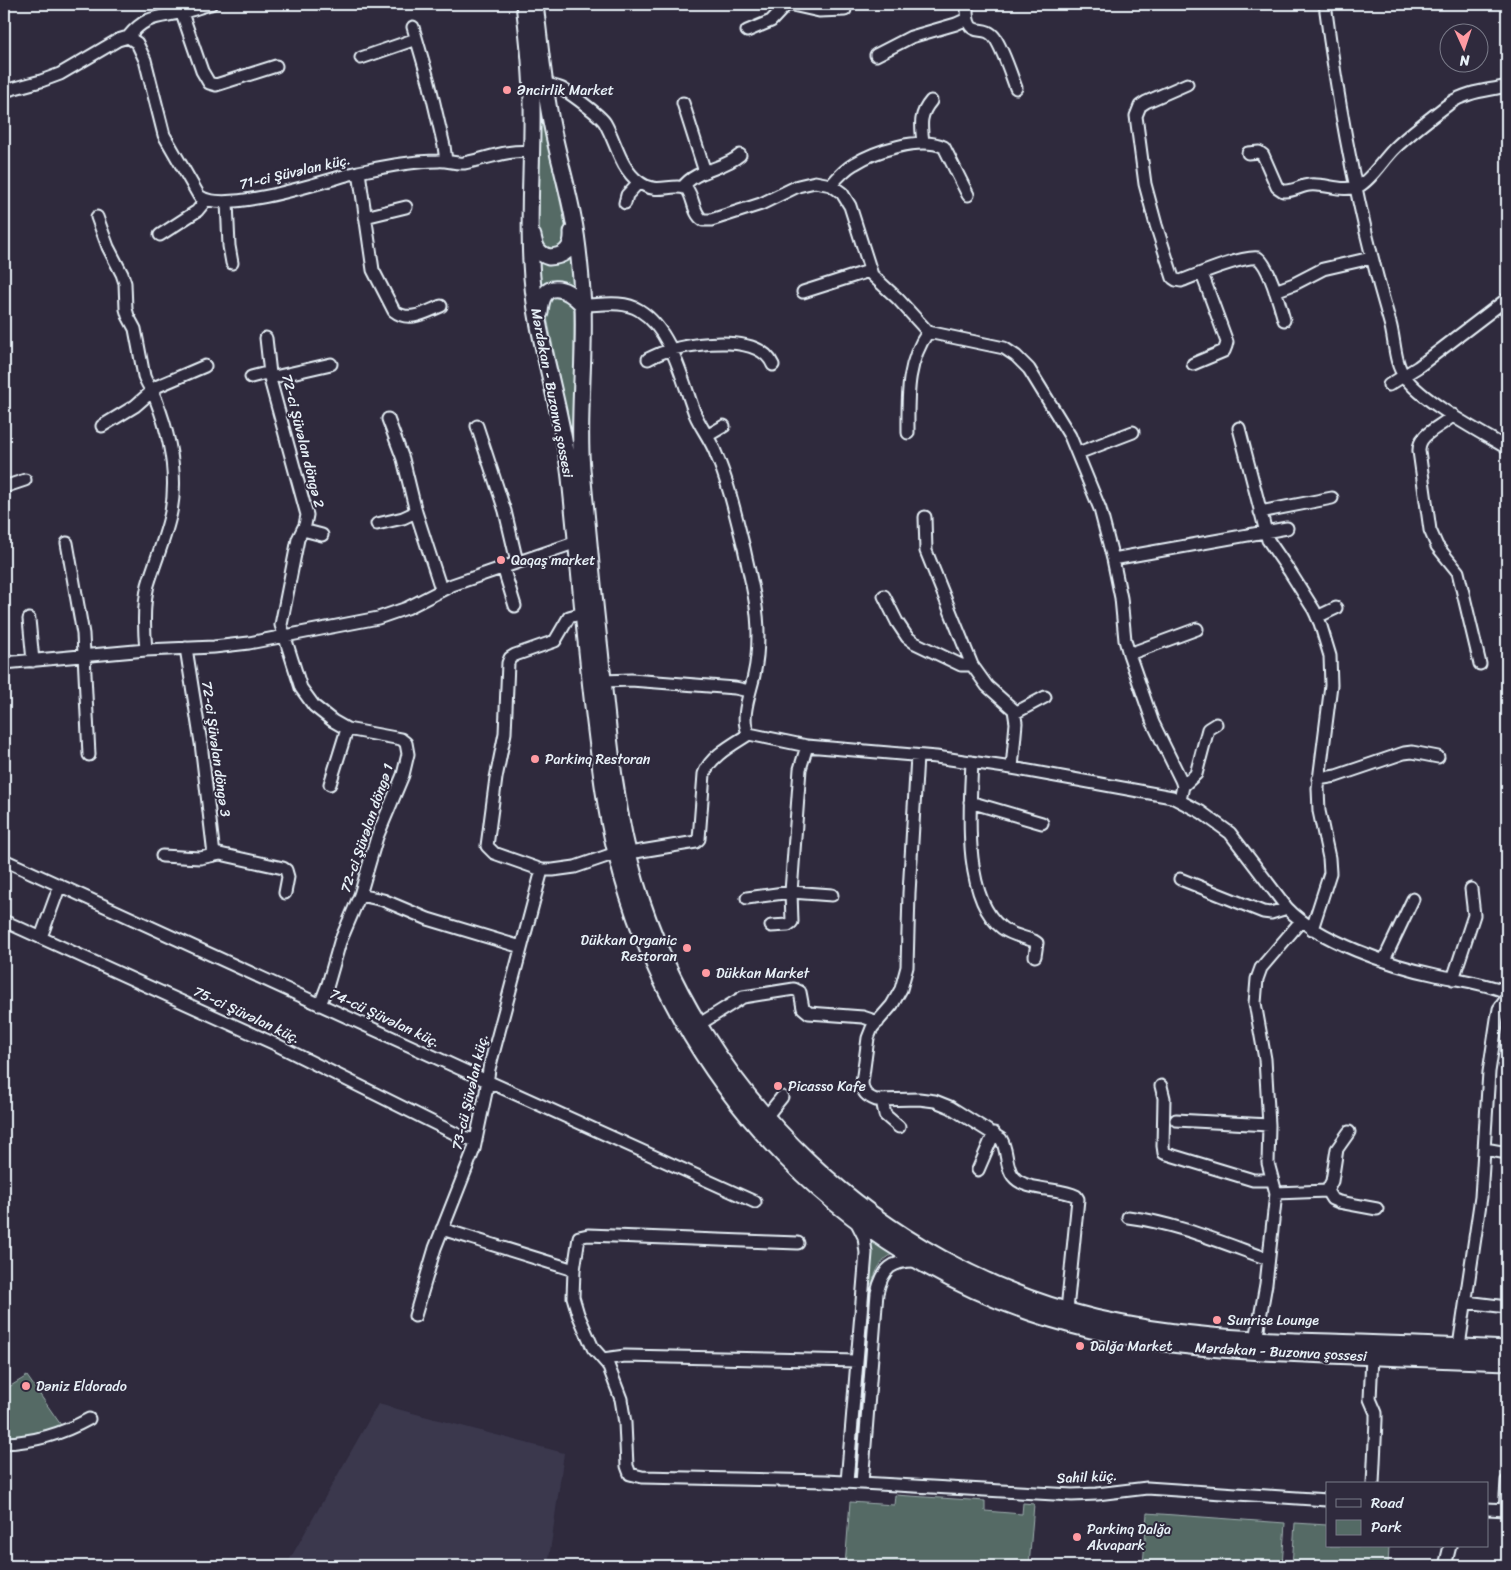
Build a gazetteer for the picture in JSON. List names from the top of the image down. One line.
{"streets":{"main road":["Mərdəkan - Buzonva şossesi"],"street":["71-ci Şüvəlan küç.","72-ci Şüvəlan döngə 2","72-ci Şüvəlan döngə 3","72-ci Şüvəlan döngə 1","75-ci Şüvəlan küç.","74-cü Şüvəlan küç.","73-cü Şüvəlan küç.","Sahil küç."]},"crossings":[["71-ci Şüvəlan küç.","Mərdəkan - Buzonva şossesi"],["72-ci Şüvəlan döngə 2","72-ci Şüvəlan döngə 1"],["72-ci Şüvəlan döngə 1","74-cü Şüvəlan küç."],["75-ci Şüvəlan küç.","73-cü Şüvəlan küç."],["74-cü Şüvəlan küç.","73-cü Şüvəlan küç."]],"places":["Əncirlik Market","Qaqaş market","Parkinq Restoran","Dükkan Organic Restoran","Dükkan Market","Picasso Kafe","Sunrise Lounge","Dalğa Market","Dəniz Eldorado","Parkinq Dalğa Akvapark"],"legend":["Road","Park"],"north":"bottom"}
